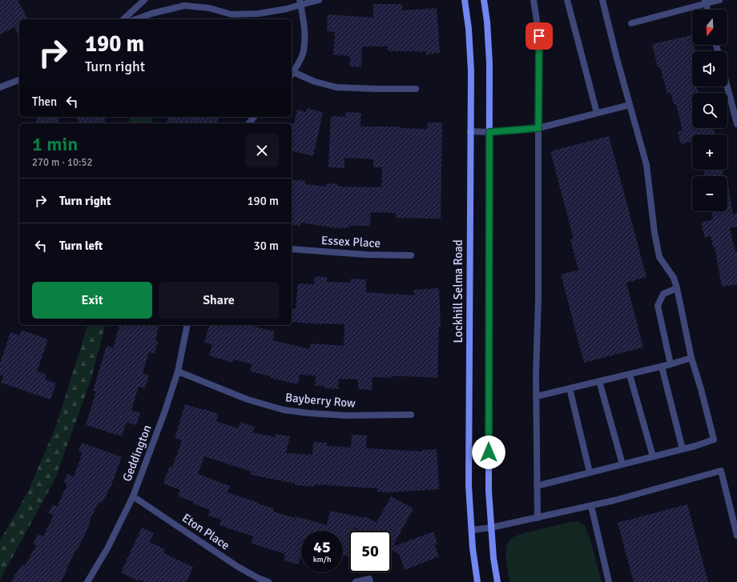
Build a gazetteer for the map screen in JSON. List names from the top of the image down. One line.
{"streets":{"main road":["Lockhill Selma Road"],"street":["Essex Place","Bayberry Row","Geddington","Eton Place"]},"crossings":[["Bayberry Row","Geddington"],["Geddington","Eton Place"]],"north":"bottom","page":{"map_buttons":["+","−"],"turn":["190 m","Turn right"],"then":"Then","heading":["1 min","270 m · 10:52"],"list":[{"name":"Turn right","value":"190 m"},{"name":"Turn left","value":"30 m"}],"buttons":["Exit","Share"],"speed":"45 km/h","limit":"50"}}
